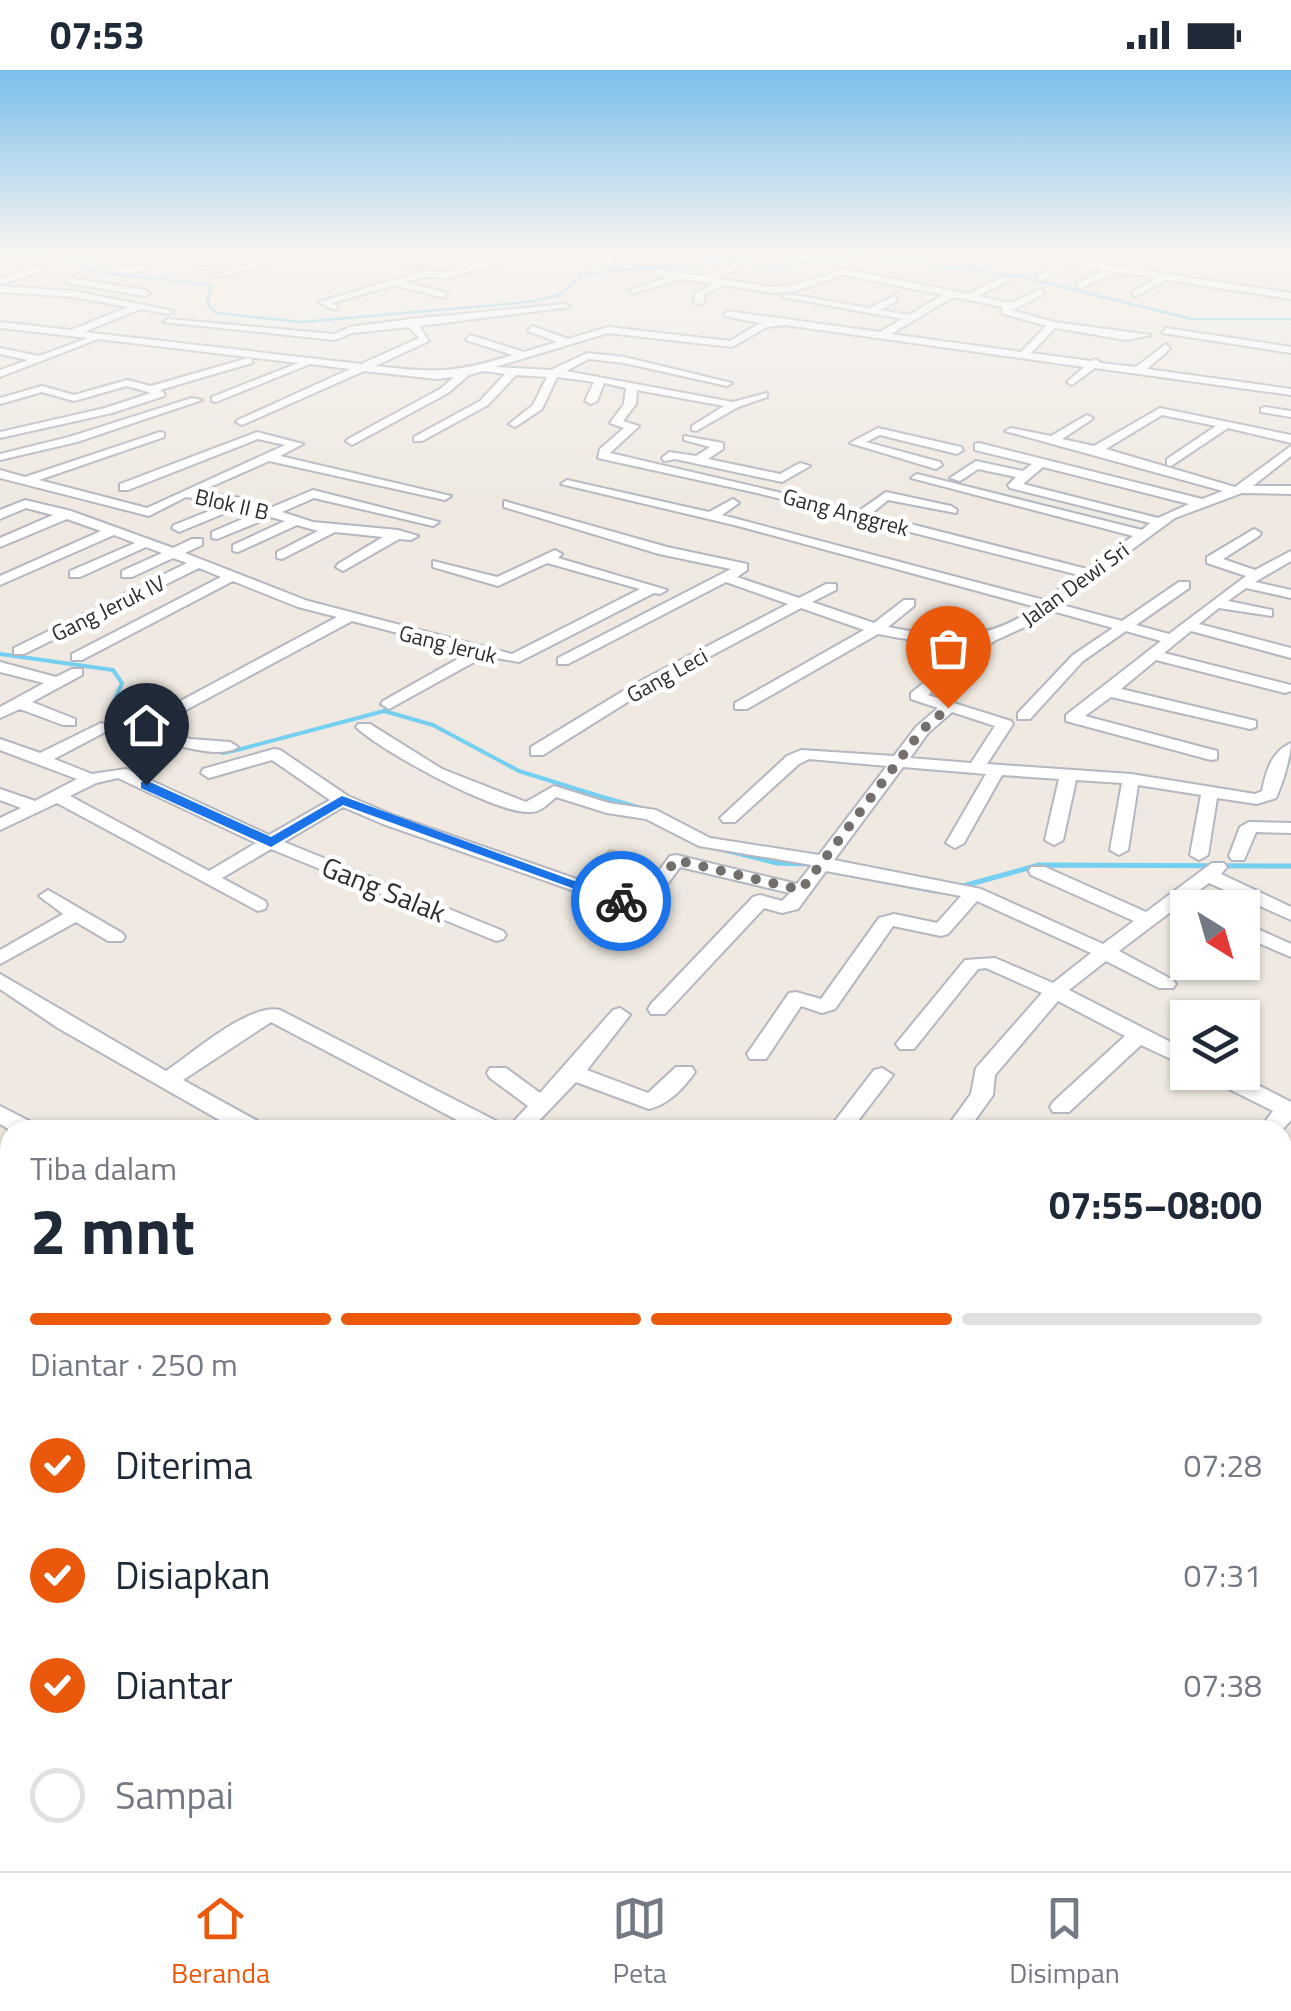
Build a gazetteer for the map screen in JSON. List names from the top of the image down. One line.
{"streets":{"street":["Blok II B","Gang Anggrek","Jalan Dewi Sri","Gang Jeruk IV","Gang Jeruk","Gang Leci","Gang Salak"]},"crossings":[["Blok II B","Gang Jeruk"],["Gang Anggrek","Jalan Dewi Sri"],["Jalan Dewi Sri","Gang Leci"],["Gang Jeruk IV","Gang Jeruk"]],"north":"bottom right","page":{"status":"07:53","heading":["2 mnt","Tiba dalam","07:55–08:00"],"bar":"Diantar · 250 m","list":[["Diterima","07:28"],["Disiapkan","07:31"],["Diantar","07:38"],"Sampai"],"tabs":["Beranda","Peta","Disimpan"]}}
